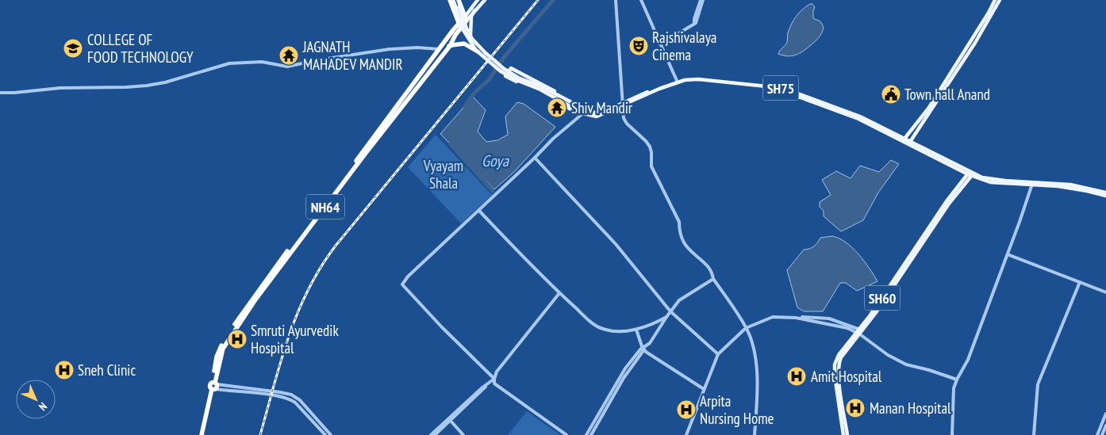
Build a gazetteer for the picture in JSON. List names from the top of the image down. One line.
{"streets":{"highway":["NH64"],"main road":["SH75","SH60"]},"crossings":[["SH75","SH60"]],"water":["Goya"],"parks":["Vyayam Shala"],"places":{"theatre":["Rajshivalaya Cinema"],"school or university":["COLLEGE OF FOOD TECHNOLOGY"],"temple":["JAGNATH MAHADEV MANDIR","Shiv Mandir"],"public building":["Town hall Anand"],"hospital":["Smruti Ayurvedik Hospital","Sneh Clinic","Amit Hospital","Manan Hospital","Arpita Nursing Home"]},"north":"bottom right"}
